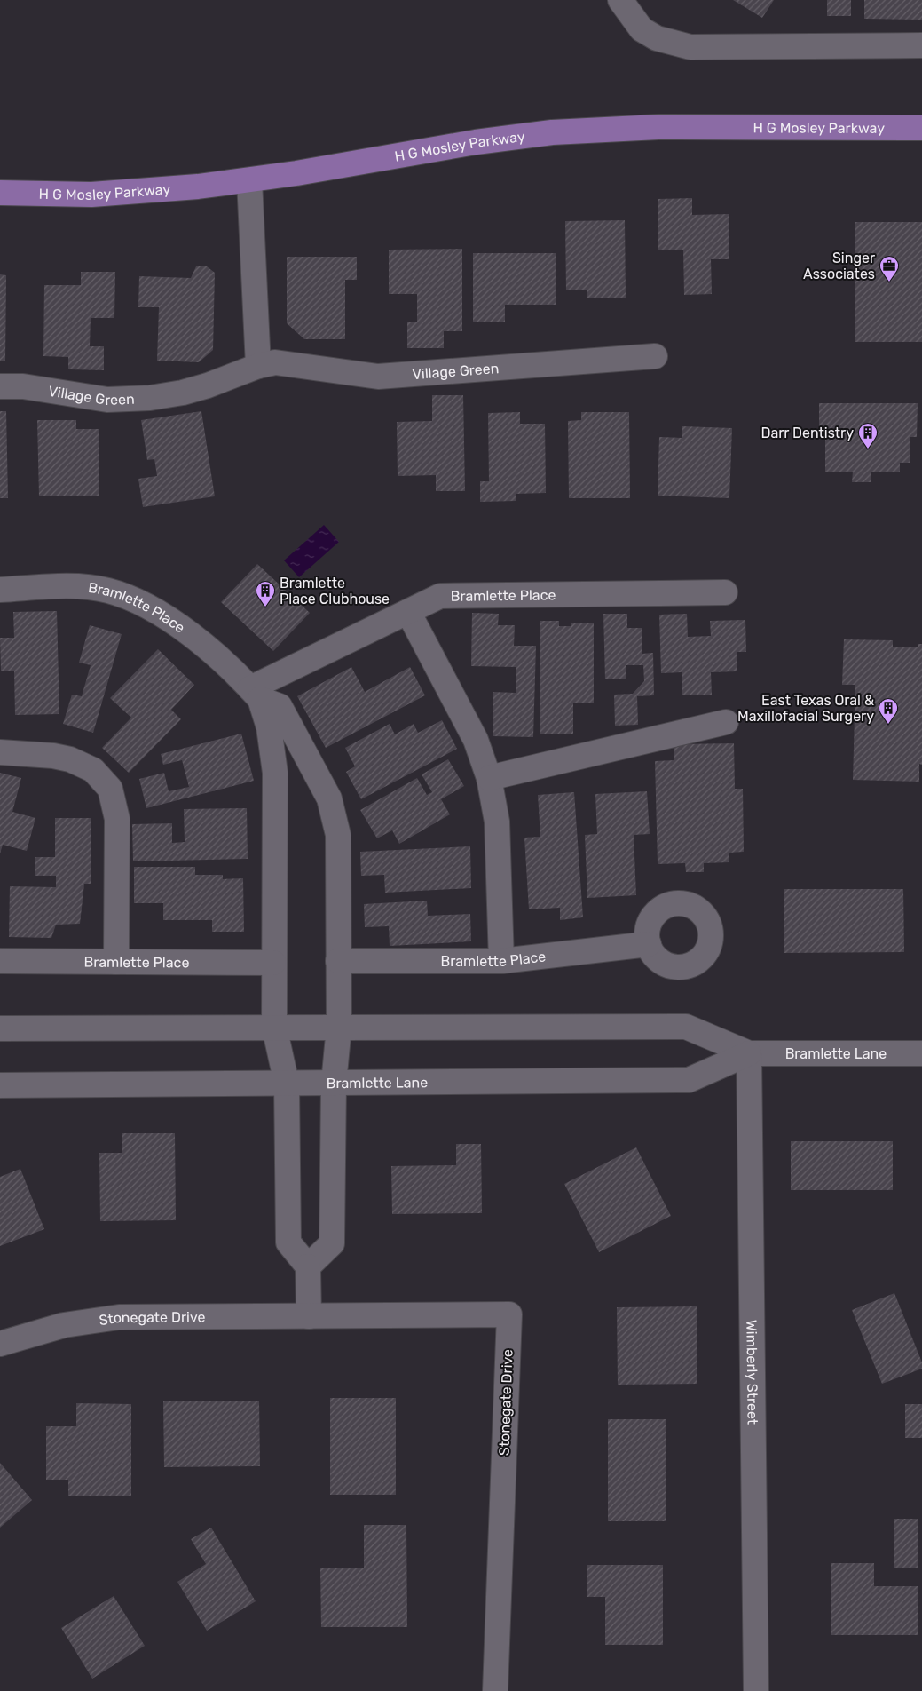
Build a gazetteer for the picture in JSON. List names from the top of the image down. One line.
{"streets":{"main road":["H G Mosley Parkway"],"street":["Village Green","Bramlette Place","Bramlette Lane","Stonegate Drive","Wimberly Street"]},"crossings":[["Bramlette Place","Bramlette Lane"],["Bramlette Lane","Wimberly Street"]],"places":{"office":["Singer Associates"],"building":["Darr Dentistry","Bramlette Place Clubhouse","East Texas Oral & Maxillofacial Surgery"]}}
